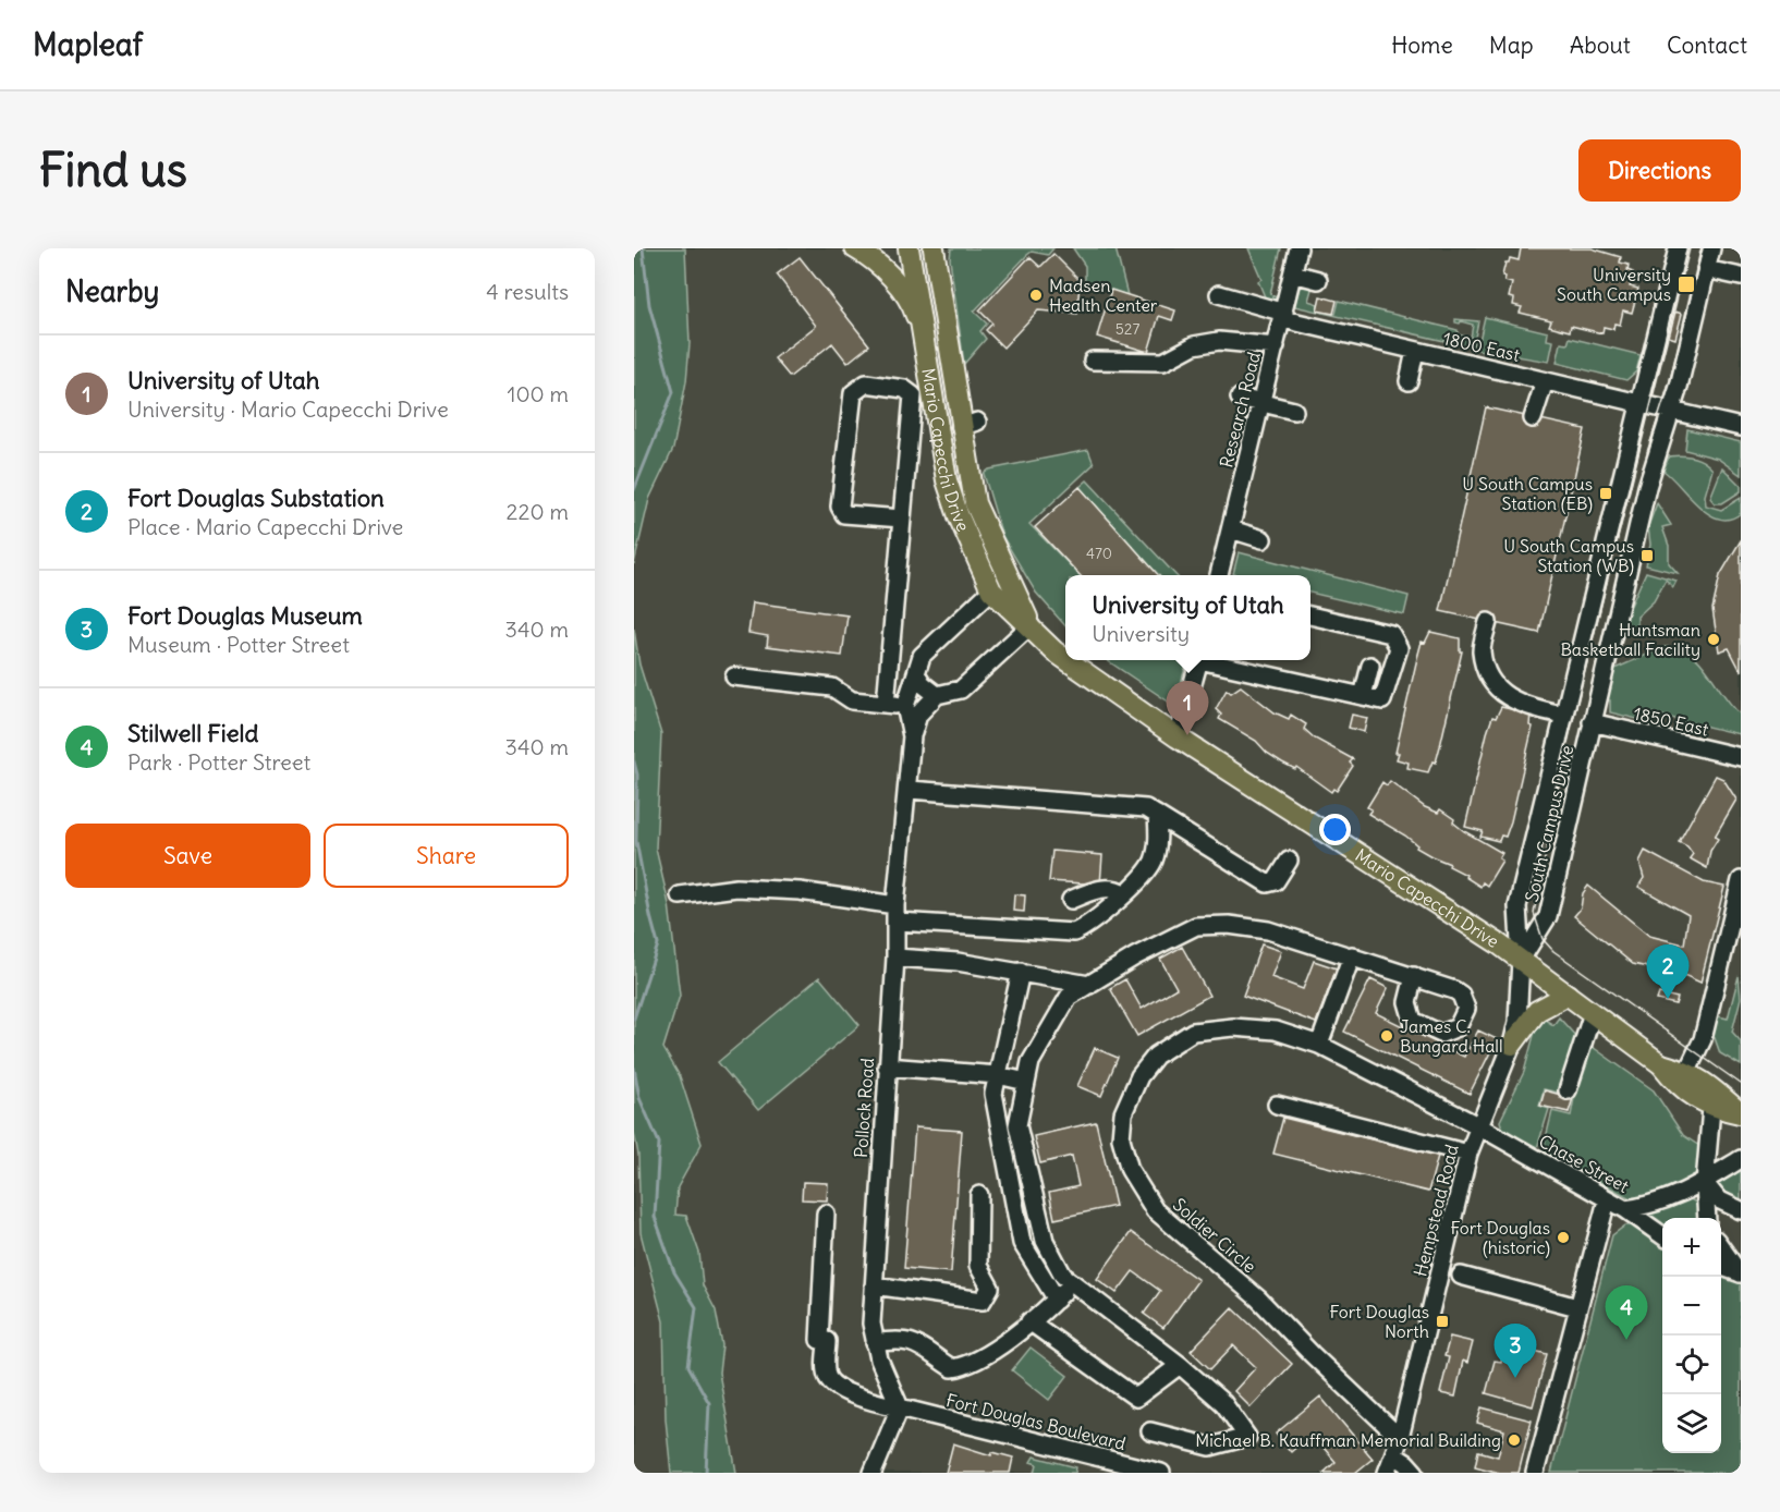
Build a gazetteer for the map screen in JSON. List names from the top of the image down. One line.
{"streets":{"main road":["Mario Capecchi Drive"],"street":["1800 East","Research Road","1850 East","South Campus Drive","Pollock Road","Chase Street","Hempstead Road","Soldier Circle","Fort Douglas Boulevard"]},"crossings":[["1800 East","Research Road"],["1800 East","South Campus Drive"],["Mario Capecchi Drive","South Campus Drive"],["Mario Capecchi Drive","Hempstead Road"],["1850 East","South Campus Drive"],["South Campus Drive","Hempstead Road"],["Pollock Road","Fort Douglas Boulevard"],["Chase Street","Hempstead Road"],["Chase Street","Soldier Circle"],["Hempstead Road","Soldier Circle"]],"places":{"transit":["University South Campus","U South Campus Station (EB)","U South Campus Station (WB)","Fort Douglas North"],"other":["Madsen Health Center","Huntsman Basketball Facility","James C. Bungard Hall","Fort Douglas (historic)","Michael B. Kauffman Memorial Building"]},"house_numbers":["527","470"],"page":{"header":"Mapleaf","nav":["Home","Map","About","Contact"],"buttons":["Directions",["Save","Share"]],"title":"Find us","heading":["Nearby","4 results"],"list":[{"mark":"1","name":"University of Utah","note":"University · Mario Capecchi Drive","value":"100 m"},{"mark":"2","name":"Fort Douglas Substation","note":"Place · Mario Capecchi Drive","value":"220 m"},{"mark":"3","name":"Fort Douglas Museum","note":"Museum · Potter Street","value":"340 m"},{"mark":"4","name":"Stilwell Field","note":"Park · Potter Street","value":"340 m"}],"popup":["University of Utah","University"],"pins":["1","2","4","3"],"map_buttons":["+","−"]}}
